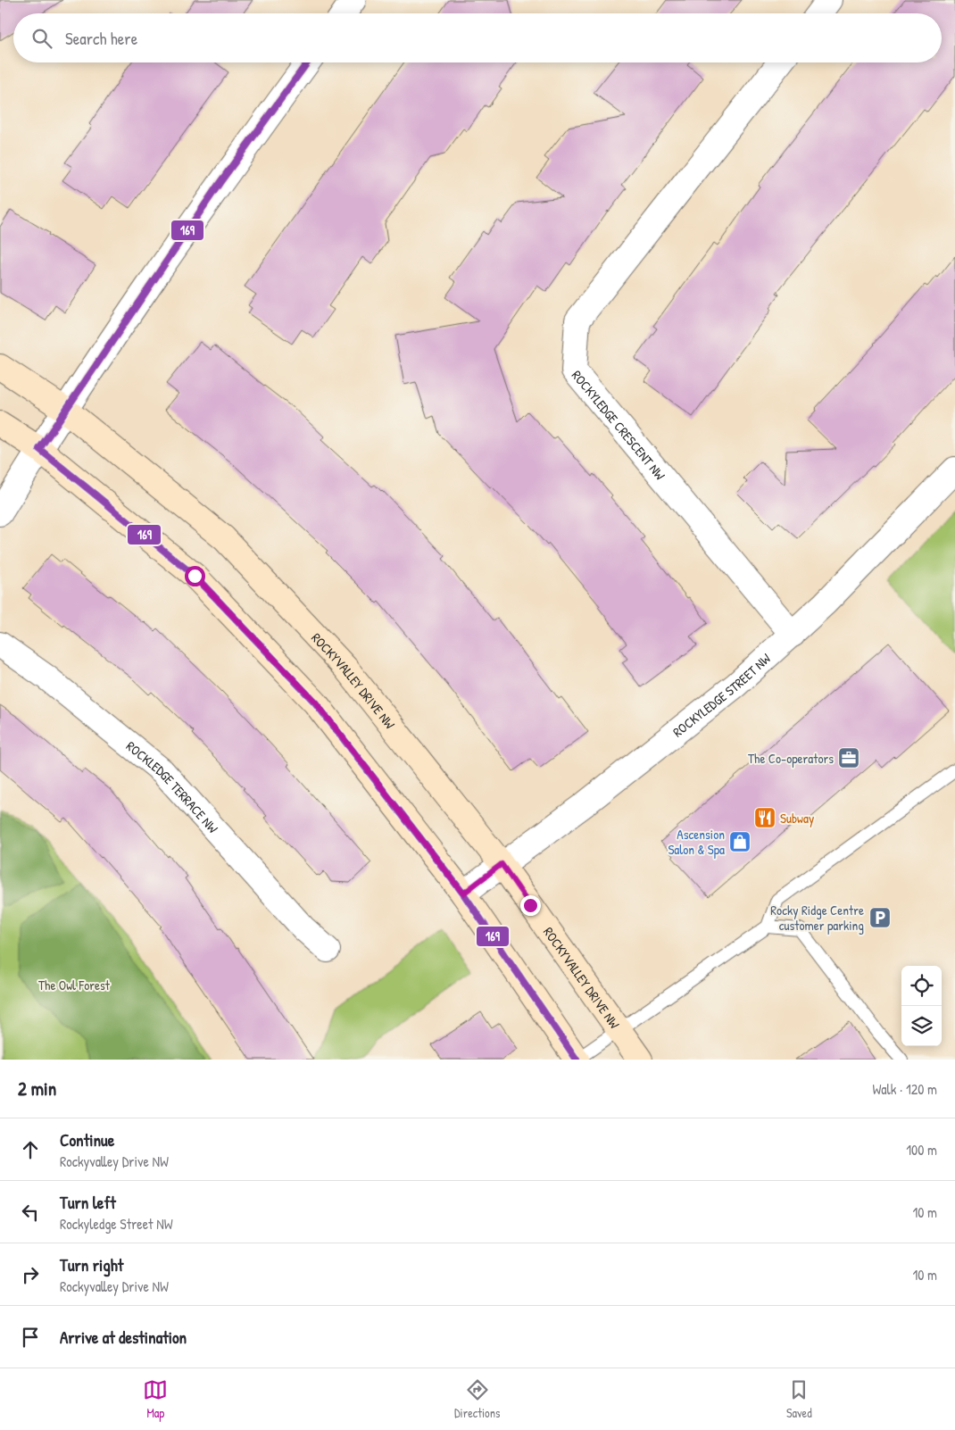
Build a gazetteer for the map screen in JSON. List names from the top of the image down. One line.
{"streets":{"street":["ROCKYLEDGE CRESCENT NW","ROCKYVALLEY DRIVE NW","ROCKYLEDGE STREET NW","ROCKLEDGE TERRACE NW"]},"crossings":[["ROCKYLEDGE CRESCENT NW","ROCKYLEDGE STREET NW"],["ROCKYVALLEY DRIVE NW","ROCKYLEDGE STREET NW"]],"parks":["The Owl Forest"],"places":{"office":["The Co-operators"],"restaurant":["Subway"],"shop":["Ascension Salon & Spa"],"parking":["Rocky Ridge Centre customer parking"]},"lines":["transit line 169"],"page":{"search":"Search here","heading":["2 min","Walk · 120 m"],"list":[["Continue","Rockyvalley Drive NW","100 m"],["Turn left","Rockyledge Street NW","10 m"],["Turn right","Rockyvalley Drive NW","10 m"],"Arrive at destination"],"nav":["Map","Directions","Saved"]}}
